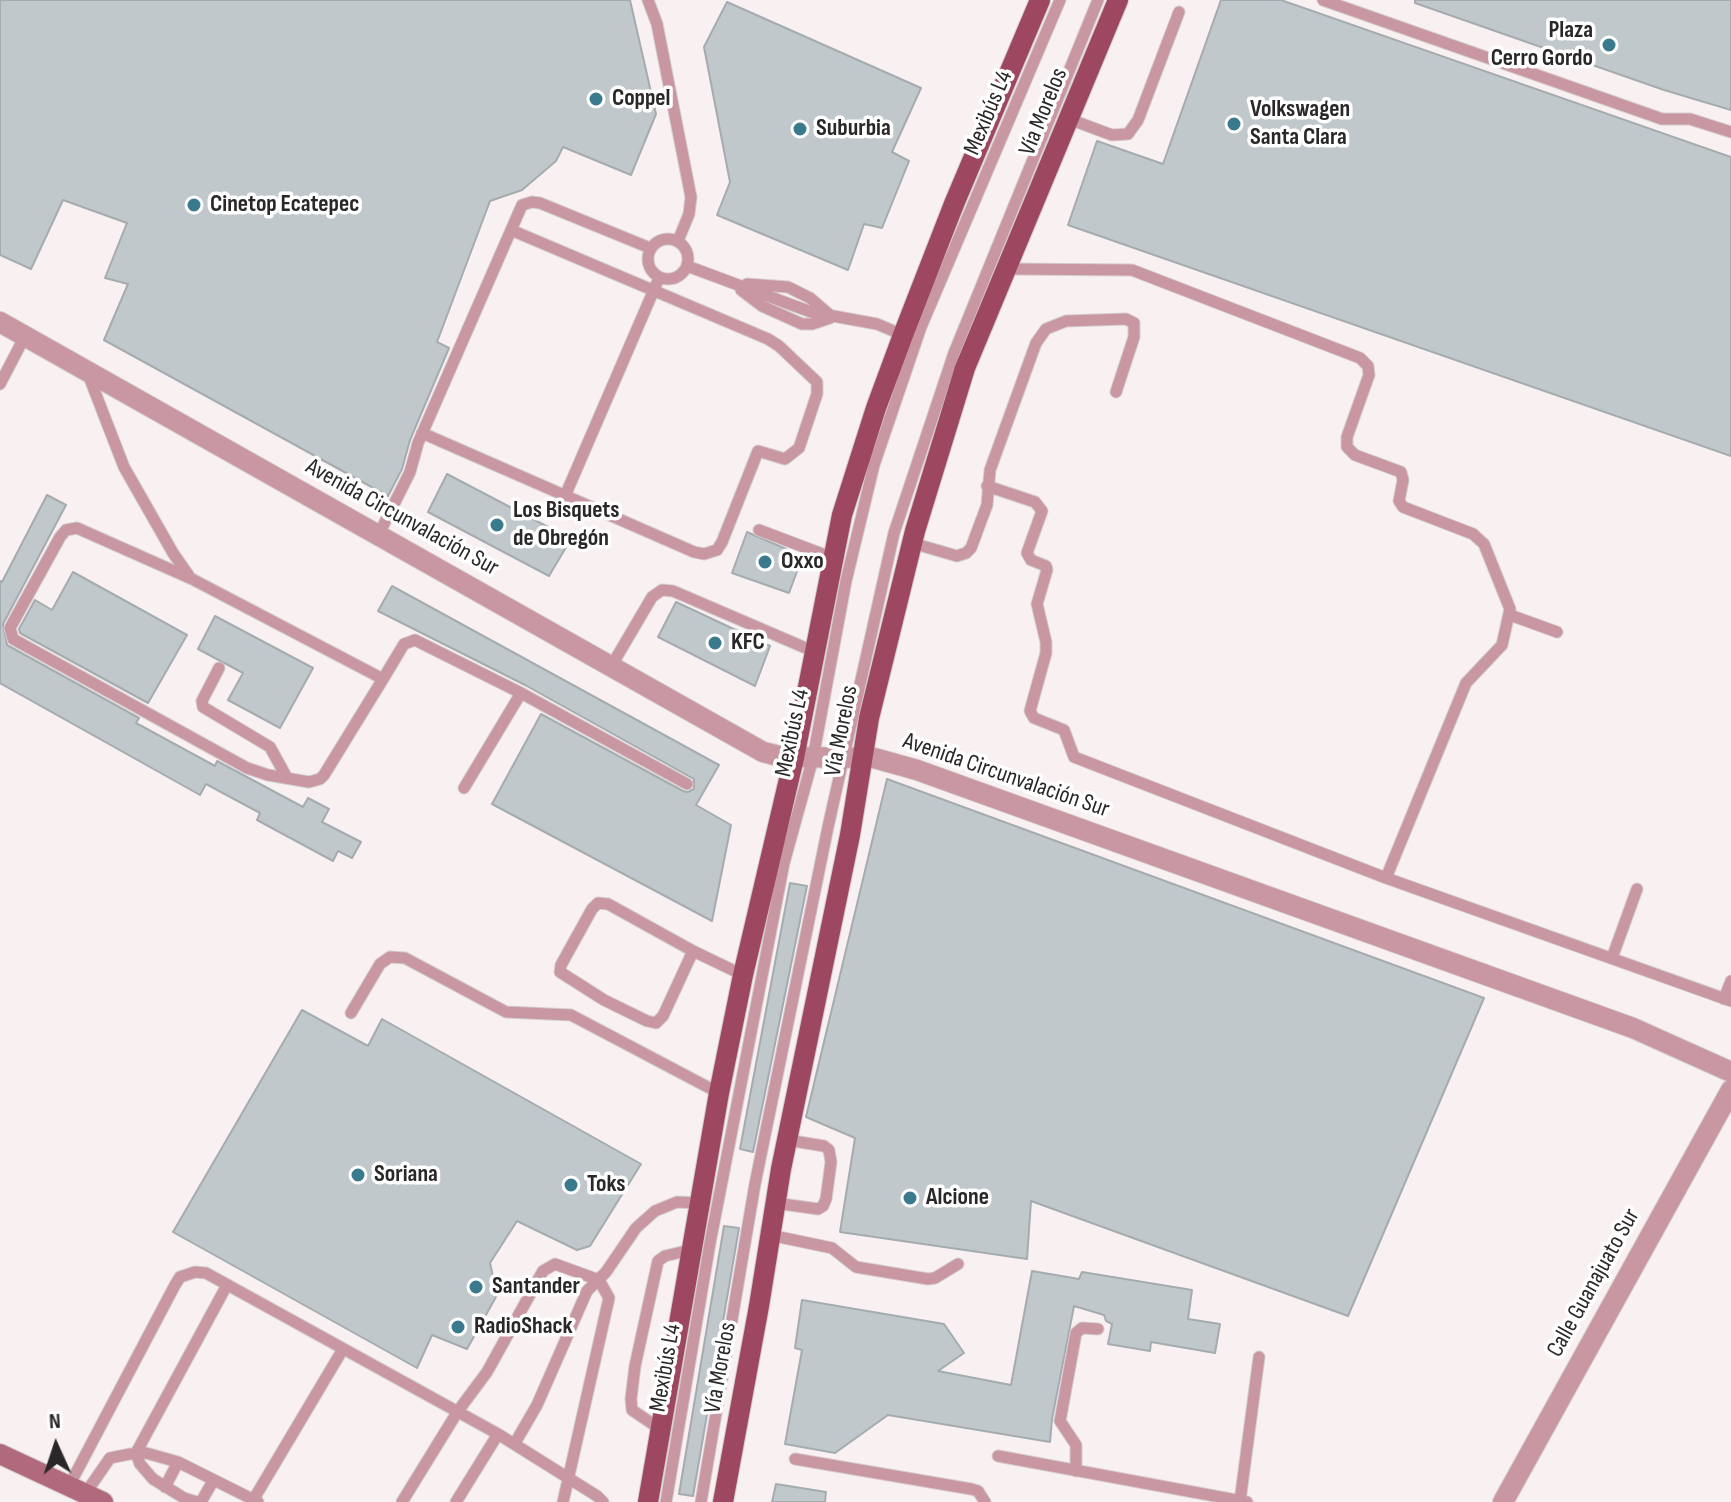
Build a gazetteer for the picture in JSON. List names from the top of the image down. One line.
{"streets":{"main road":["Vía Morelos"],"street":["Avenida Circunvalación Sur","Calle Guanajuato Sur"],"lane":["Mexibús L4"]},"crossings":[["Vía Morelos","Mexibús L4"],["Vía Morelos","Avenida Circunvalación Sur"],["Mexibús L4","Avenida Circunvalación Sur"]],"places":["Plaza Cerro Gordo","Coppel","Volkswagen Santa Clara","Suburbia","Cinetop Ecatepec","Los Bisquets de Obregón","Oxxo","KFC","Soriana","Toks","Alcione","Santander","RadioShack"],"north":"top"}
